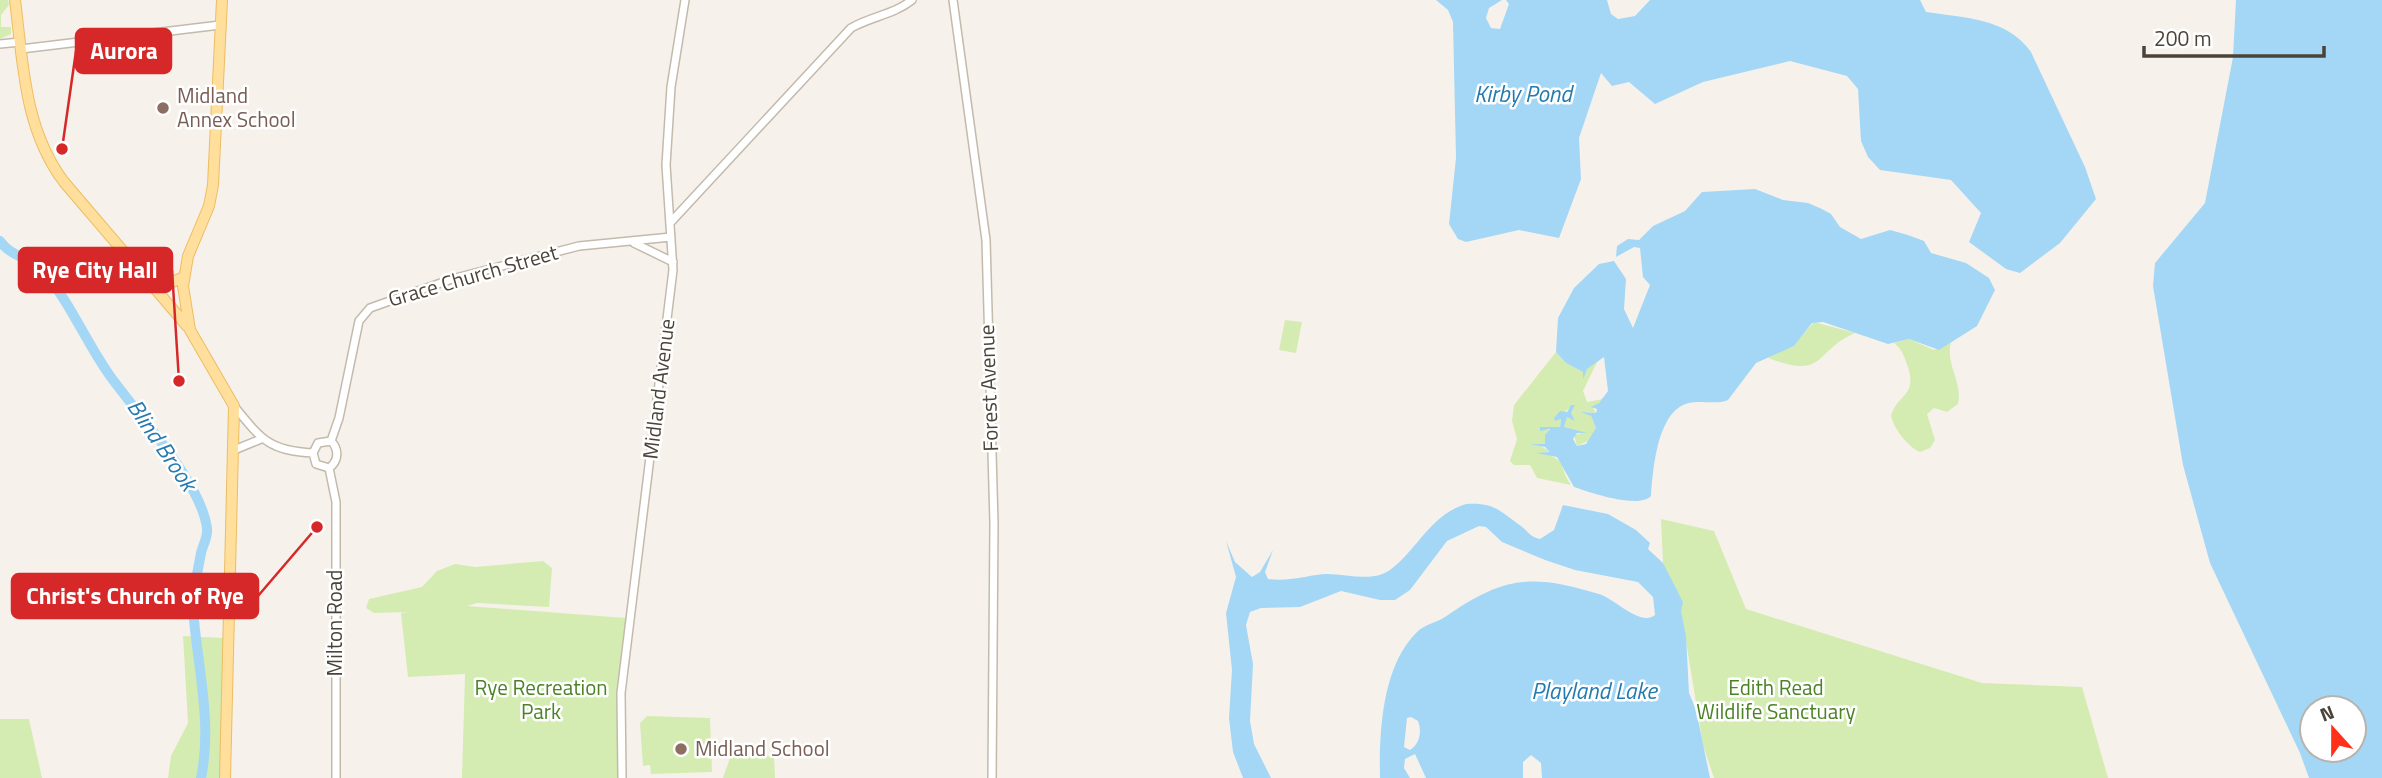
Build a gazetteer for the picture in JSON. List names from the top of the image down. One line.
{"streets":{"street":["Grace Church Street","Forest Avenue","Midland Avenue","Milton Road"]},"crossings":[["Grace Church Street","Midland Avenue"],["Grace Church Street","Milton Road"]],"water":["Kirby Pond","Blind Brook","Playland Lake"],"parks":["Rye Recreation Park","Edith Read Wildlife Sanctuary"],"places":["Midland Annex School","Aurora","Rye City Hall","Christ's Church of Rye","Midland School"],"scale_bar":"200 m","north":"top"}
